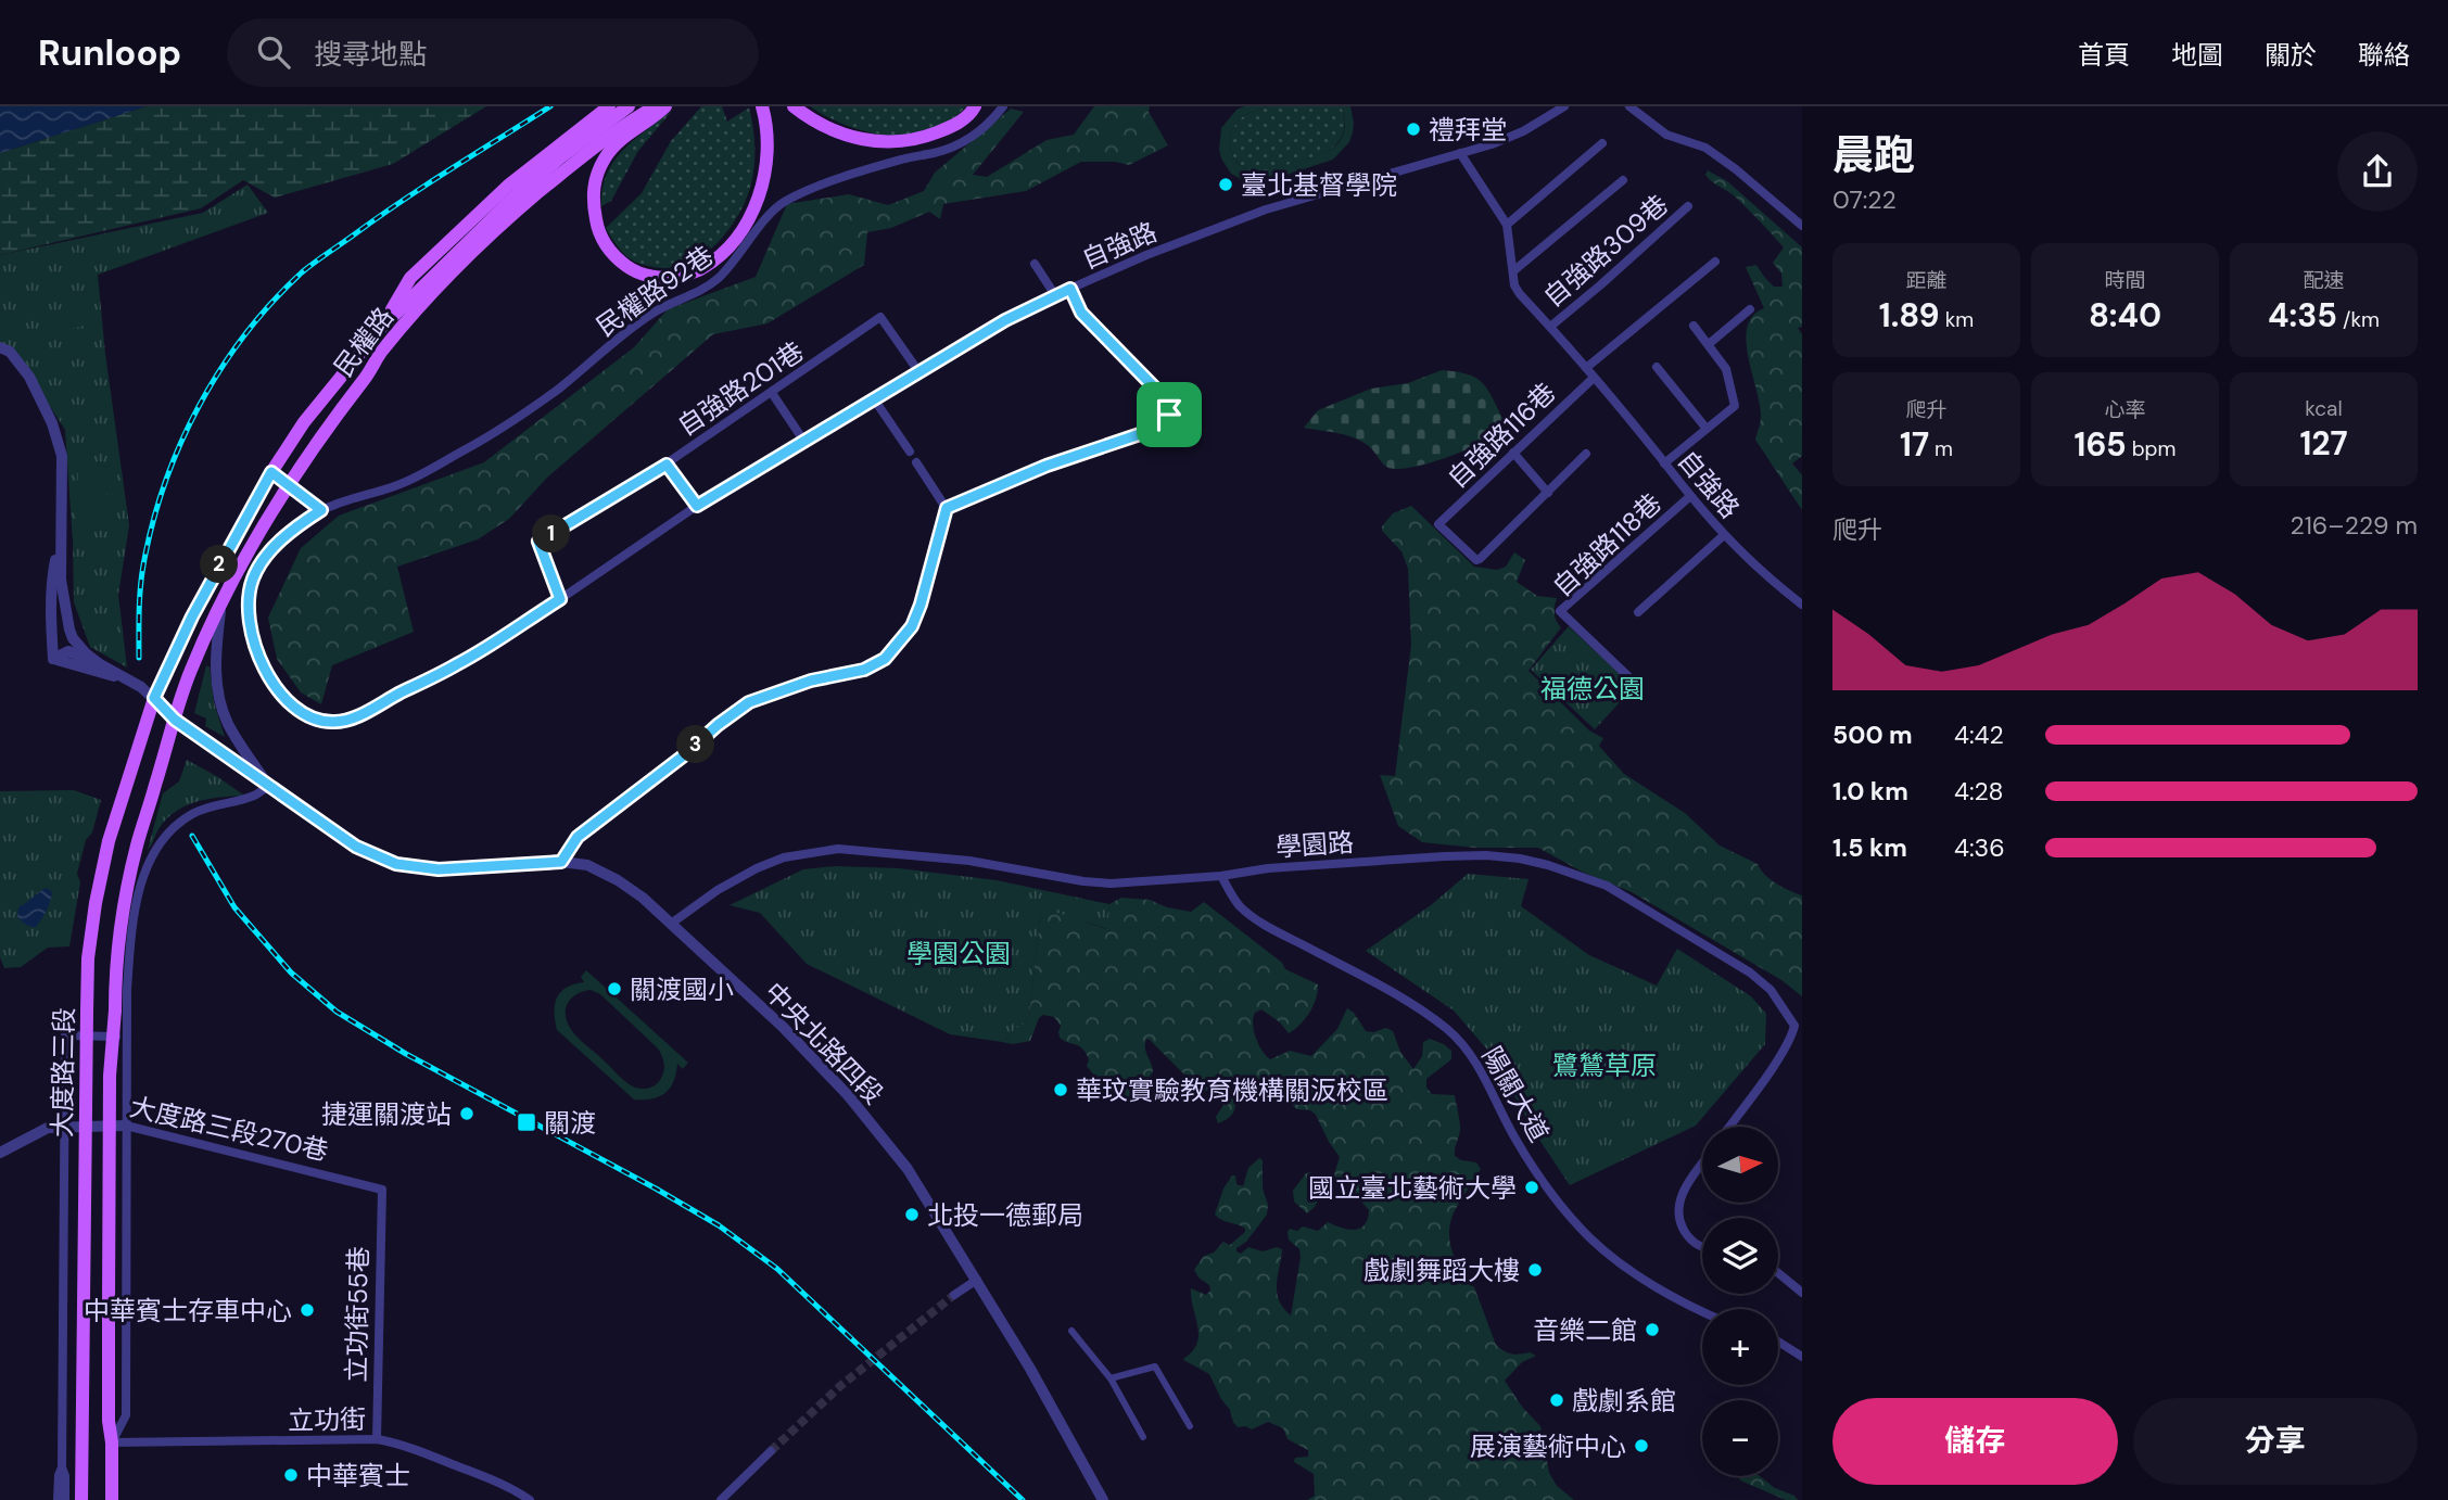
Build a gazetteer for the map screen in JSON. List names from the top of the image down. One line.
{"streets":{"main road":["民權路","大度路三段"],"street":["自強路","自強路309巷","民權路92巷","自強路201巷","自強路116巷","自強路118巷","學園路","中央北路四段","陽關大道","大度路三段270巷","立功街55巷","立功街"]},"crossings":[["自強路","自強路309巷"],["自強路","民權路92巷"],["自強路","自強路201巷"],["自強路","自強路116巷"],["自強路","自強路118巷"],["民權路","大度路三段"],["學園路","中央北路四段"],["學園路","陽關大道"],["中央北路四段","大度路三段"],["大度路三段","大度路三段270巷"],["大度路三段","立功街"],["大度路三段270巷","立功街55巷"],["立功街55巷","立功街"]],"parks":["福德公園","學園公園","鷺鷥草原"],"places":{"other":["禮拜堂","臺北基督學院","關渡國小","華玟實驗教育機構關汳校區","捷運關渡站","國立臺北藝術大學","北投一德郵局","戲劇舞蹈大樓","中華賓士存車中心","音樂二館","戲劇系館","展演藝術中心","中華賓士"],"transit":["關渡"]},"north":"right","page":{"header":"Runloop","search":"搜尋地點","nav":["首頁","地圖","關於","聯絡"],"heading":["晨跑","07:22"],"stats":[["距離","1.89 km"],["時間","8:40"],["配速","4:35 /km"],["爬升","17 m"],["心率","165 bpm"],["kcal","127"]],"chart":["爬升","216–229 m"],"pins":["1","2","3"],"list":[{"name":"500 m","note":"4:42"},{"name":"1.0 km","note":"4:28"},{"name":"1.5 km","note":"4:36"}],"map_buttons":["+","−"],"buttons":["儲存","分享"]}}
